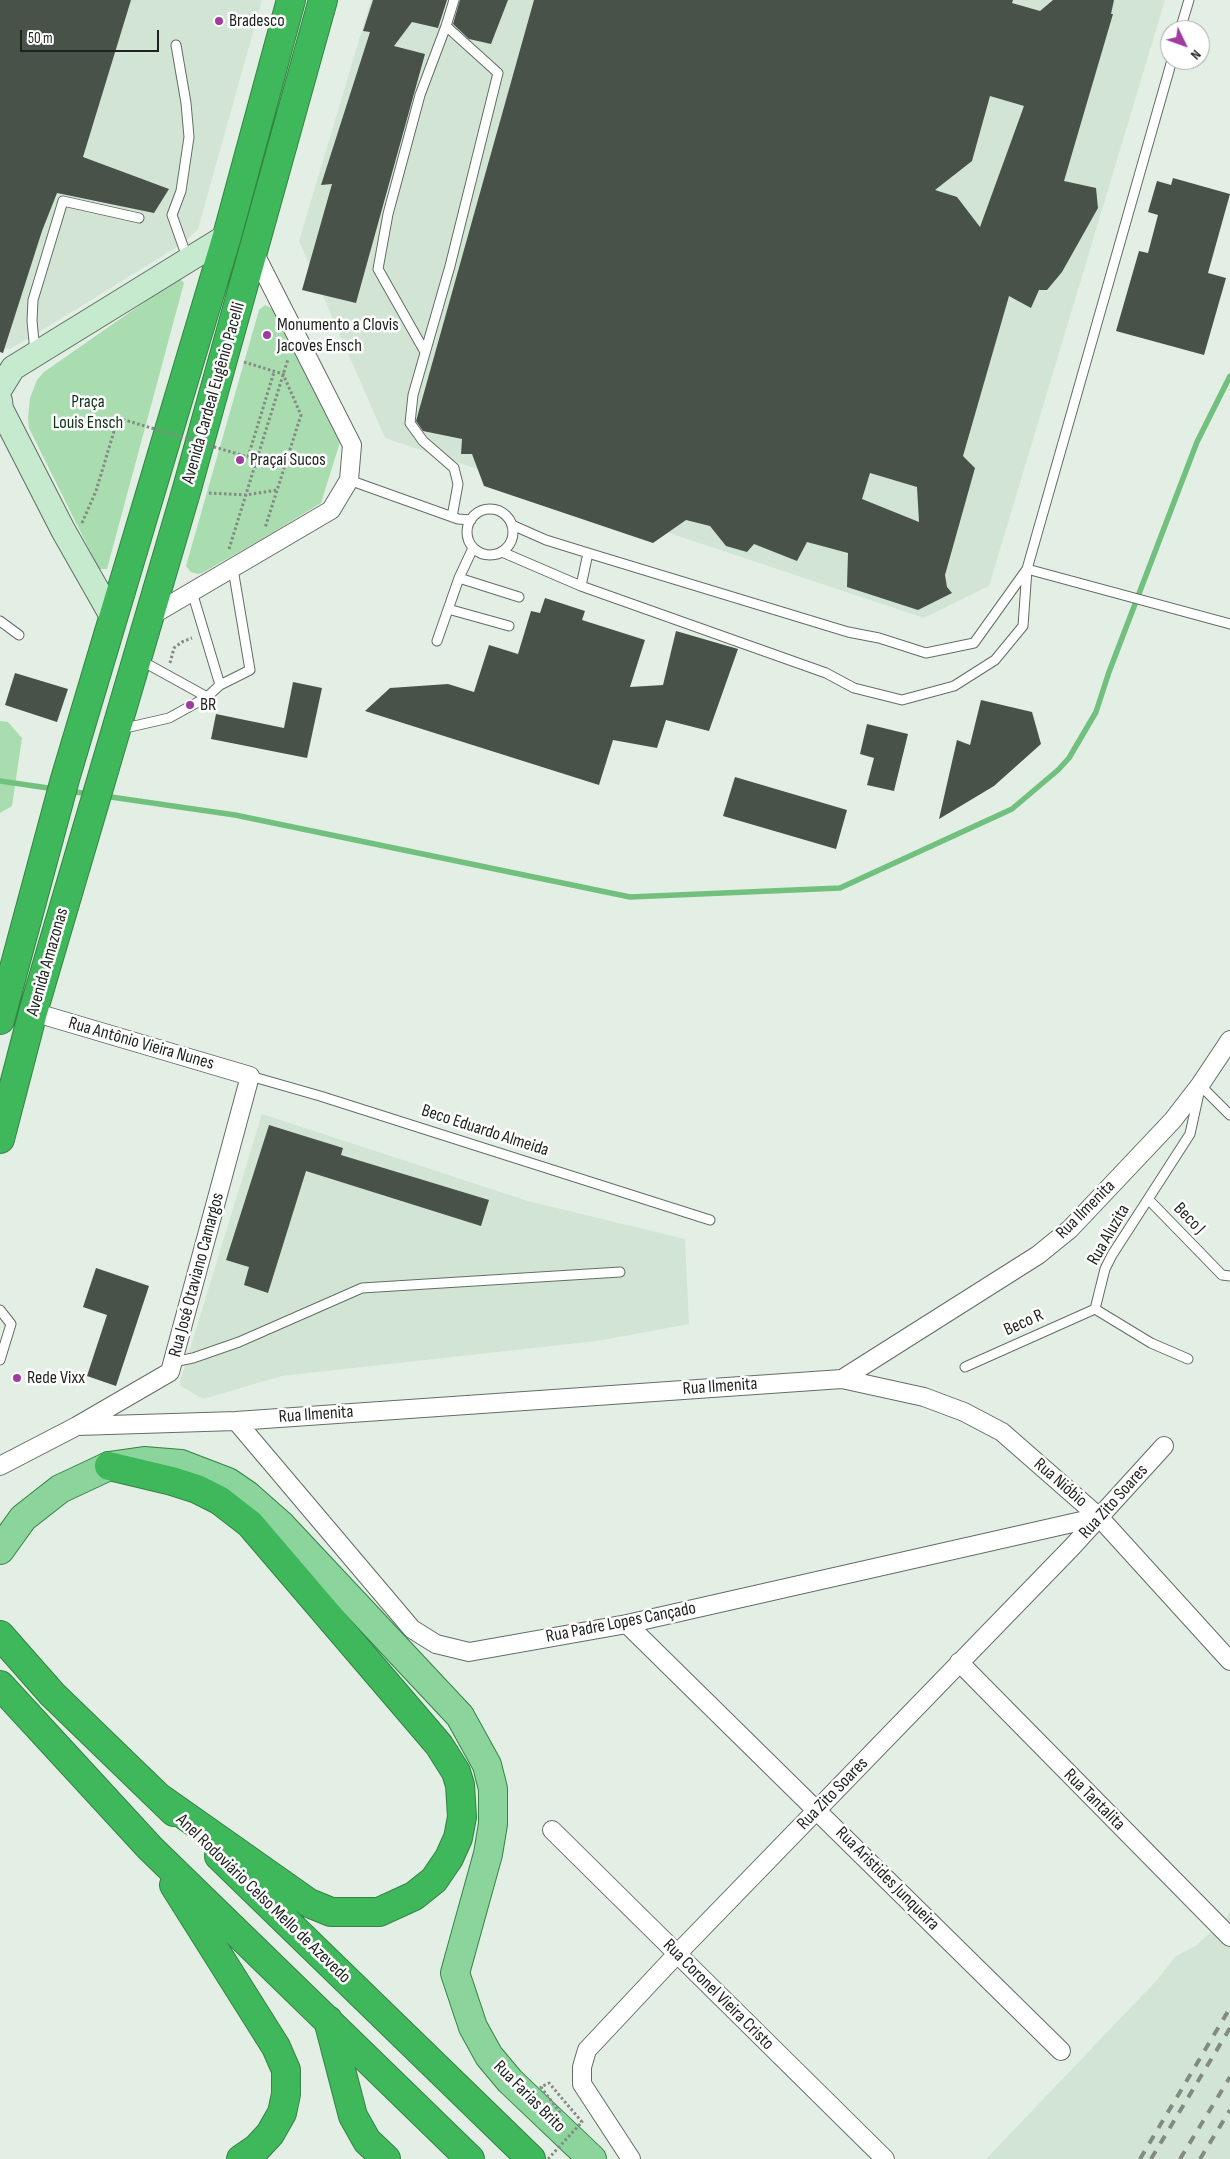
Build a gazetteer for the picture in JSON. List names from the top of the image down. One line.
{"streets":{"highway":["Avenida Cardeal Eugênio Pacelli","Avenida Amazonas","Anel Rodoviário Celso Mello de Azevedo"],"main road":["Rua Farias Brito"],"street":["Rua Antônio Vieira Nunes","Rua Ilmenita","Rua José Otaviano Camargos","Rua Nióbio","Rua Zito Soares","Rua Padre Lopes Cançado","Rua Tantalita","Rua Aristides Junqueira","Rua Coronel Vieira Cristo"],"lane":["Beco Eduardo Almeida","Beco J","Rua Aluzita","Beco R"]},"crossings":[["Avenida Cardeal Eugênio Pacelli","Avenida Amazonas"],["Avenida Amazonas","Rua Antônio Vieira Nunes"],["Rua Antônio Vieira Nunes","Beco Eduardo Almeida"],["Rua Antônio Vieira Nunes","Rua José Otaviano Camargos"],["Beco Eduardo Almeida","Rua José Otaviano Camargos"],["Rua Ilmenita","Rua Aluzita"],["Rua Ilmenita","Rua José Otaviano Camargos"],["Rua Ilmenita","Rua Nióbio"],["Rua Ilmenita","Rua Padre Lopes Cançado"],["Beco J","Rua Aluzita"],["Rua Aluzita","Beco R"],["Rua Nióbio","Rua Zito Soares"],["Rua Nióbio","Rua Padre Lopes Cançado"],["Rua Zito Soares","Rua Padre Lopes Cançado"],["Rua Zito Soares","Rua Tantalita"],["Rua Zito Soares","Rua Aristides Junqueira"],["Rua Zito Soares","Rua Coronel Vieira Cristo"],["Rua Padre Lopes Cançado","Rua Aristides Junqueira"]],"parks":["Praça Louis Ensch"],"places":["Bradesco","Monumento a Clovis Jacoves Ensch","Praçaí Sucos","BR","Rede Vixx"],"scale_bar":"50 m","north":"bottom right"}
